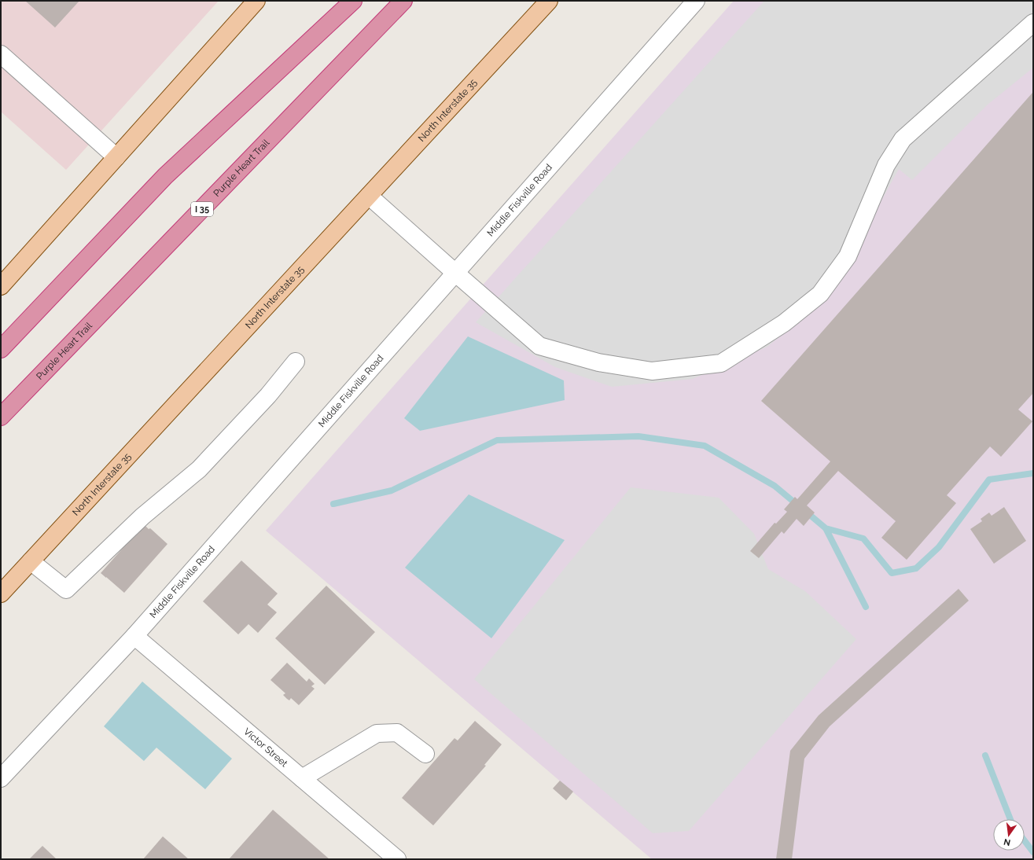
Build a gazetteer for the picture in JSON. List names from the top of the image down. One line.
{"streets":{"highway":["Purple Heart Trail","I 35"],"main road":["North Interstate 35"],"street":["Middle Fiskville Road","Victor Street"]},"crossings":[["Middle Fiskville Road","Victor Street"]],"north":"bottom"}
